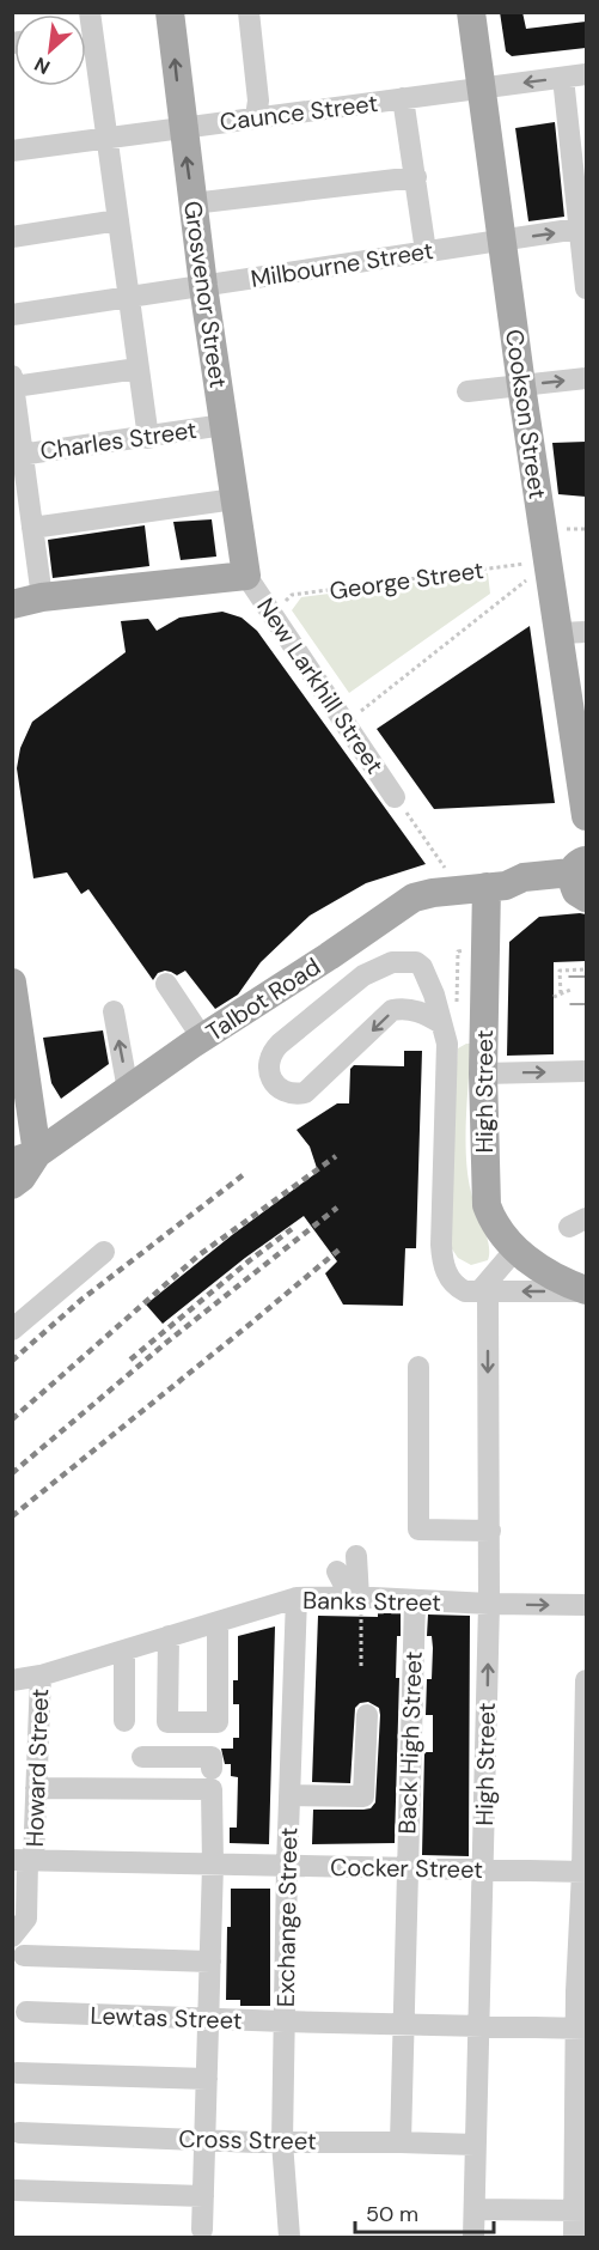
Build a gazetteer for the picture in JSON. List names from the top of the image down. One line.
{"streets":{"main road":["Grosvenor Street","Cookson Street","Talbot Road","High Street"],"street":["Caunce Street","Milbourne Street","Charles Street","New Larkhill Street","Banks Street","Back High Street","Howard Street","Cocker Street","Exchange Street","Lewtas Street","Cross Street"],"path":["George Street"]},"crossings":[["Caunce Street","Grosvenor Street"],["Caunce Street","Cookson Street"],["Milbourne Street","Grosvenor Street"],["Milbourne Street","Cookson Street"],["Grosvenor Street","Charles Street"],["Grosvenor Street","New Larkhill Street"],["Cookson Street","George Street"],["Cookson Street","Talbot Road"],["George Street","New Larkhill Street"],["Talbot Road","High Street"],["High Street","Banks Street"],["High Street","Cocker Street"],["High Street","Lewtas Street"],["High Street","Cross Street"],["Banks Street","Back High Street"],["Banks Street","Howard Street"],["Banks Street","Exchange Street"],["Back High Street","Cocker Street"],["Back High Street","Lewtas Street"],["Back High Street","Cross Street"],["Howard Street","Cocker Street"],["Cocker Street","Exchange Street"],["Exchange Street","Lewtas Street"],["Exchange Street","Cross Street"]],"scale_bar":"50 m","north":"bottom left"}
